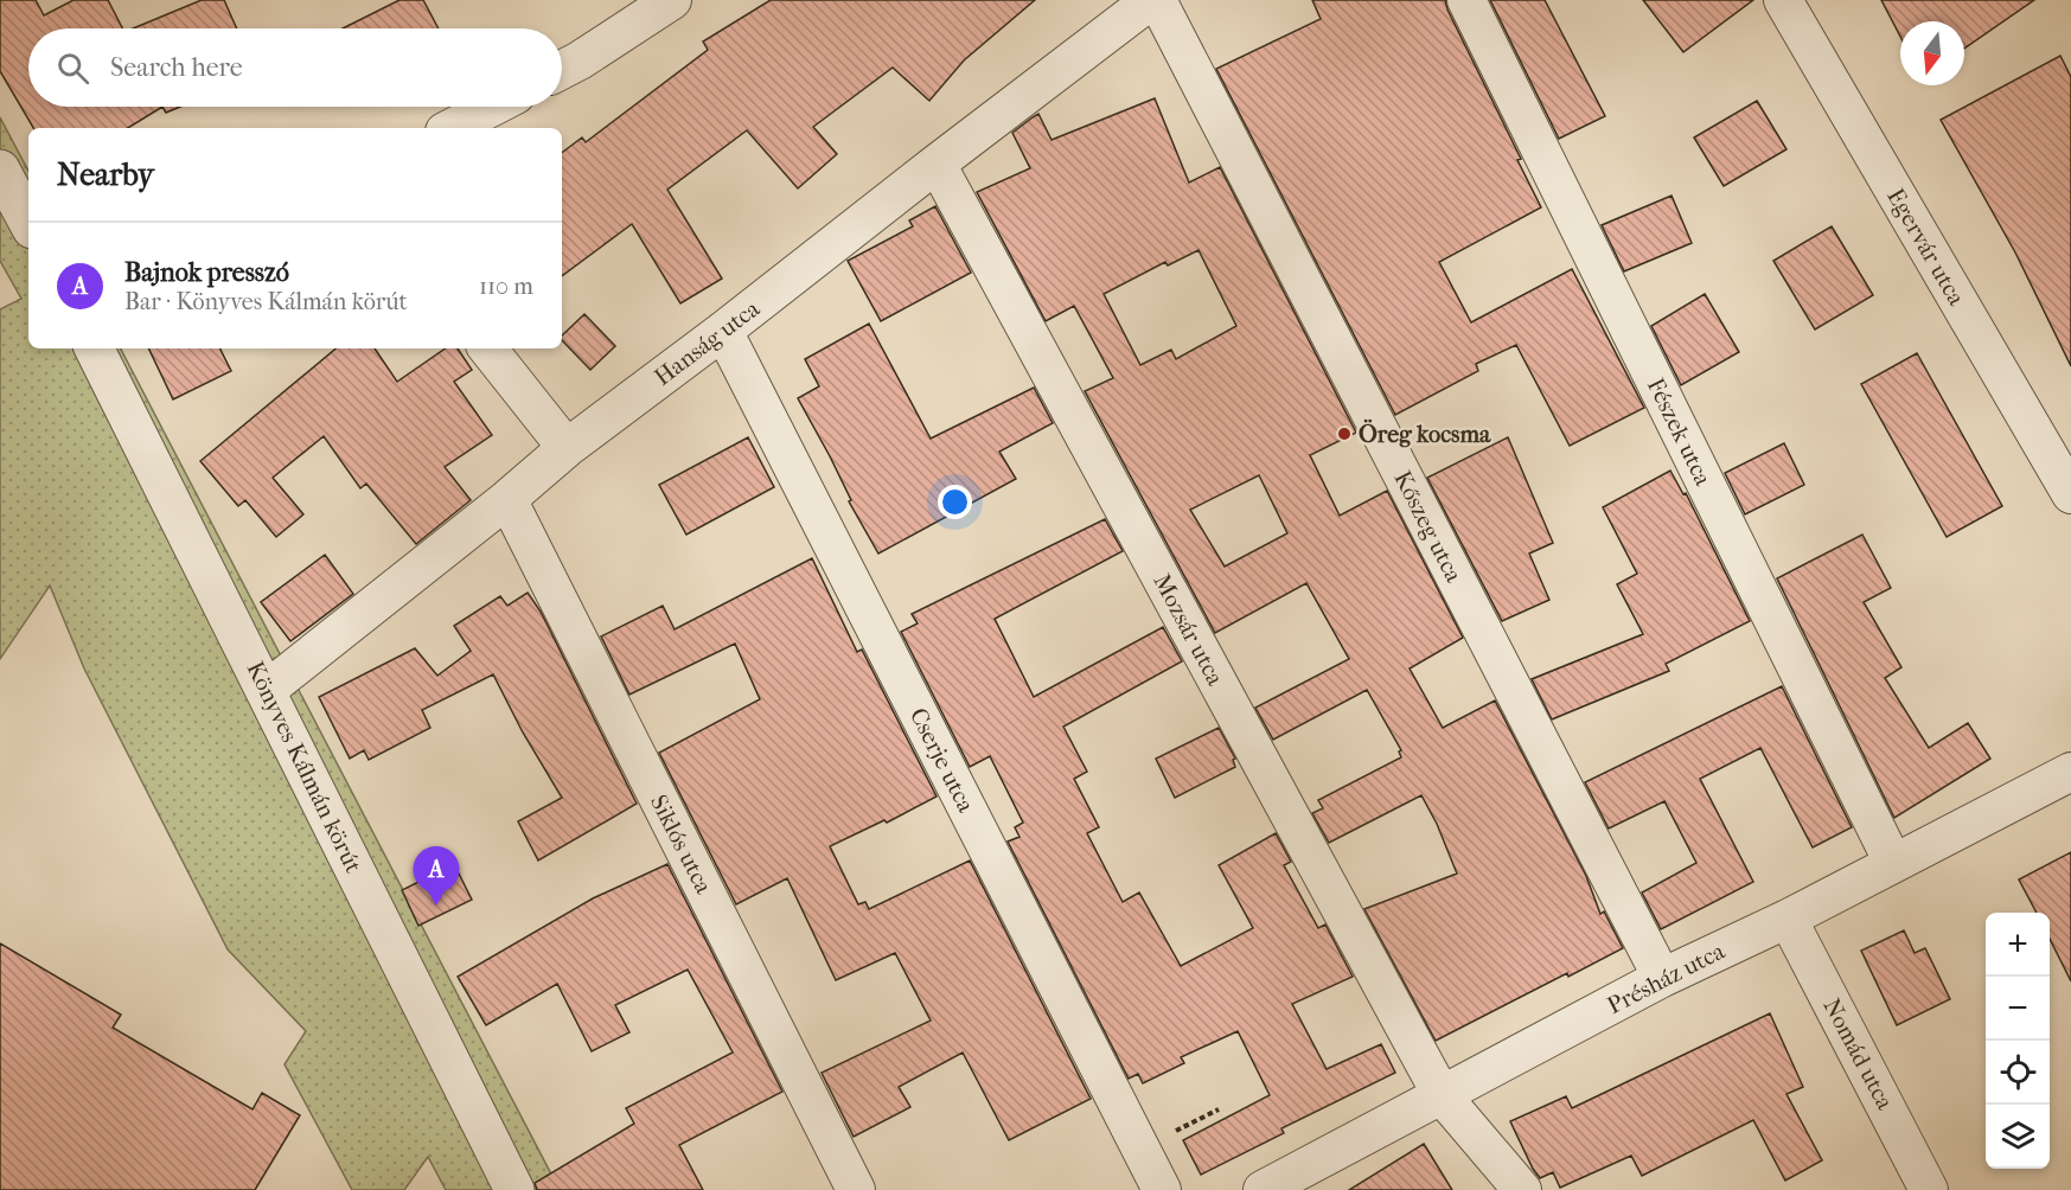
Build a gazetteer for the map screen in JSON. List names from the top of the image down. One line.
{"streets":{"street":["Egervár utca","Hanság utca","Fészek utca","Kőszeg utca","Mozsár utca","Cserje utca","Könyves Kálmán körút","Siklós utca","Présház utca","Nomád utca"]},"crossings":[["Hanság utca","Mozsár utca"],["Hanság utca","Cserje utca"],["Hanság utca","Könyves Kálmán körút"],["Hanság utca","Siklós utca"],["Fészek utca","Présház utca"],["Kőszeg utca","Présház utca"],["Mozsár utca","Présház utca"],["Présház utca","Nomád utca"]],"places":["Öreg kocsma"],"north":"bottom","page":{"search":"Search here","heading":"Nearby","list":[{"mark":"A","name":"Bajnok presszó","note":"Bar · Könyves Kálmán körút","value":"110 m"}],"pins":"A","map_buttons":["+","−"]}}
